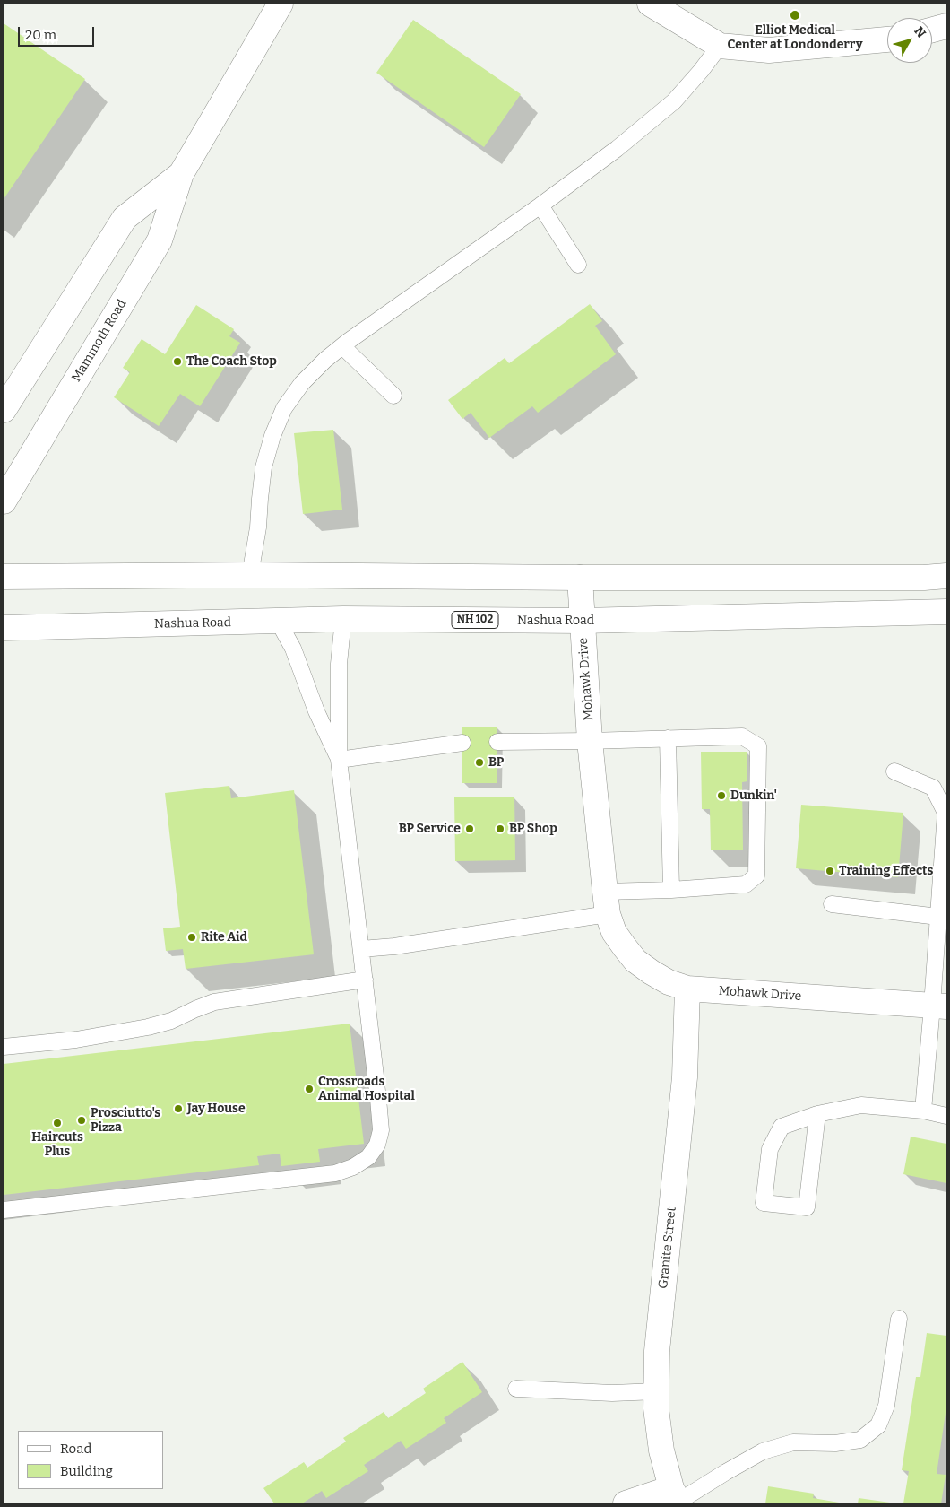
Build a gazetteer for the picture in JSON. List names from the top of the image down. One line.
{"streets":{"main road":["Mammoth Road","NH 102","Nashua Road","Mohawk Drive","Granite Street"]},"crossings":[["Nashua Road","Mohawk Drive"],["Mohawk Drive","Granite Street"]],"places":["Elliot Medical Center at Londonderry","The Coach Stop","BP","Dunkin'","BP Service","BP Shop","Training Effects","Rite Aid","Crossroads Animal Hospital","Jay House","Prosciutto's Pizza","Haircuts Plus"],"legend":["Road","Building"],"scale_bar":"20 m","north":"top right"}
